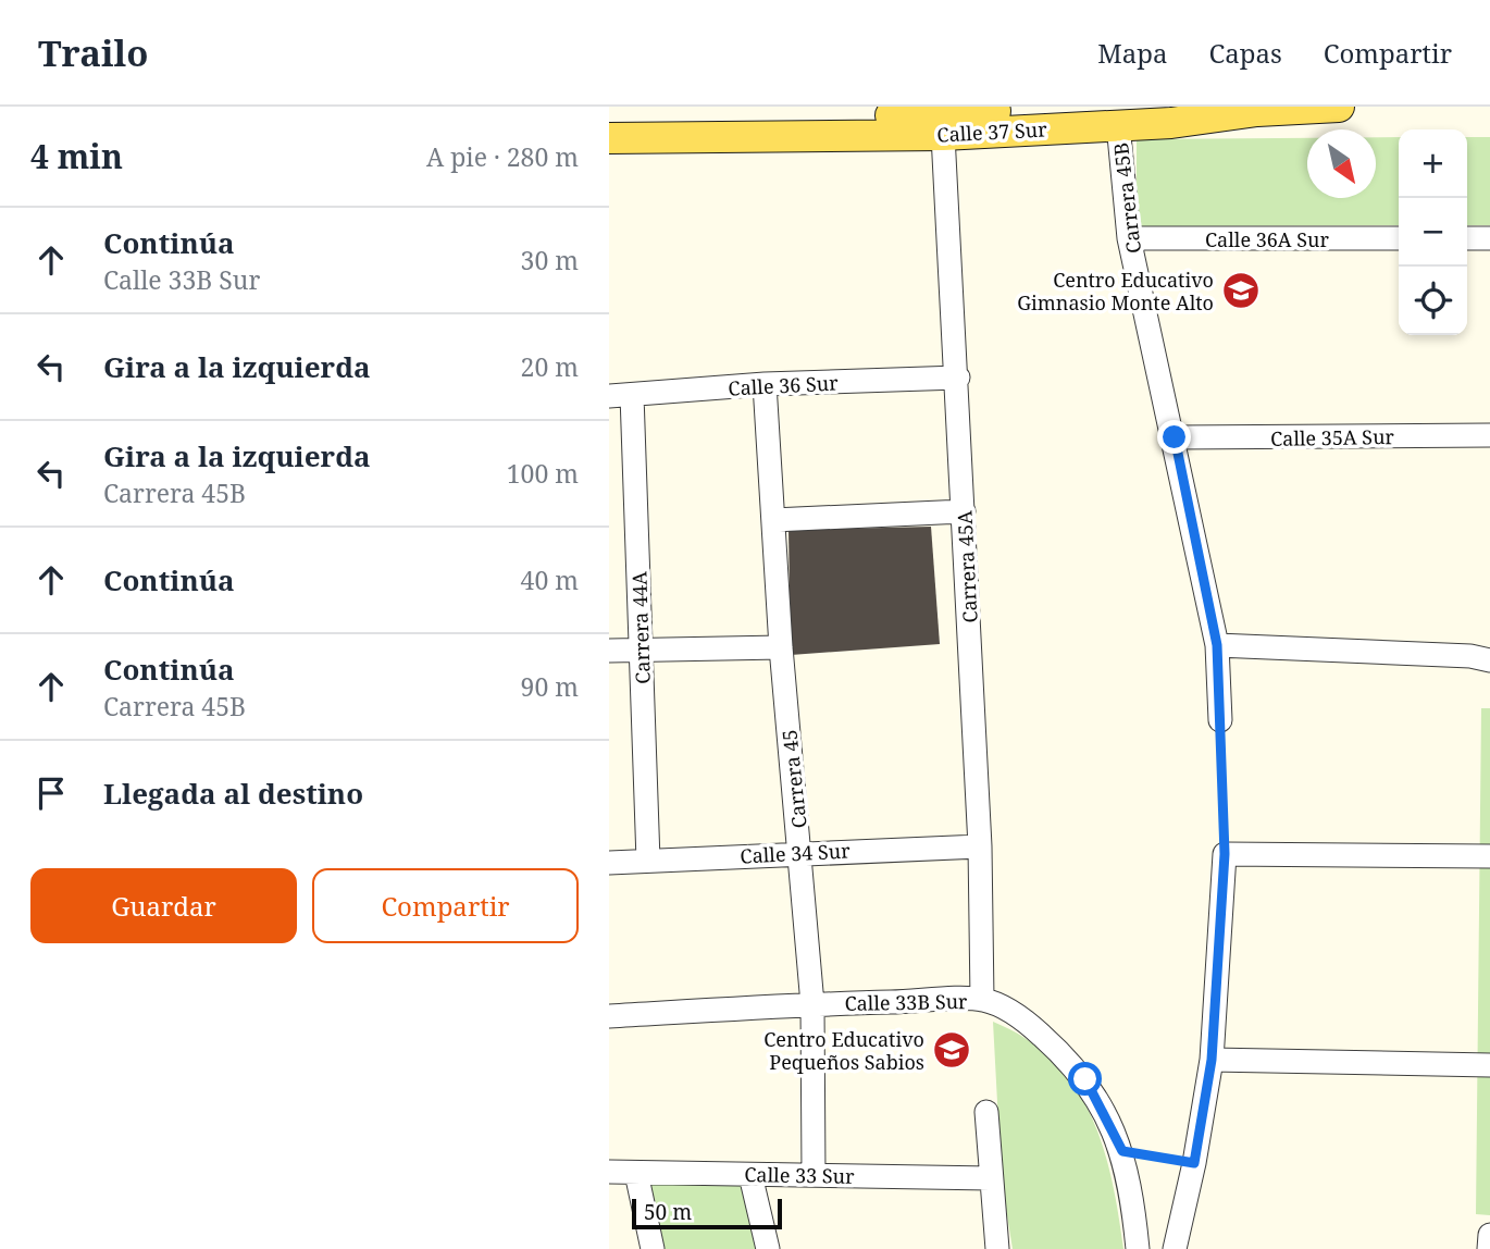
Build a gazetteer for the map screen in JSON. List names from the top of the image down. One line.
{"streets":{"main road":["Calle 37 Sur"],"street":["Carrera 45B","Calle 36A Sur","Calle 36 Sur","Calle 35A Sur","Carrera 45A","Carrera 44A","Carrera 45","Calle 34 Sur","Calle 33B Sur","Calle 33 Sur"]},"crossings":[["Calle 37 Sur","Carrera 45B"],["Calle 37 Sur","Carrera 45A"],["Carrera 45B","Calle 36A Sur"],["Carrera 45B","Calle 35A Sur"],["Calle 36 Sur","Carrera 45A"],["Calle 36 Sur","Carrera 44A"],["Calle 36 Sur","Carrera 45"],["Carrera 45A","Calle 34 Sur"],["Carrera 45A","Calle 33B Sur"],["Carrera 44A","Calle 34 Sur"],["Carrera 45","Calle 34 Sur"],["Carrera 45","Calle 33B Sur"],["Carrera 45","Calle 33 Sur"]],"places":{"school or university":["Centro Educativo Gimnasio Monte Alto","Centro Educativo Pequeños Sabios"]},"scale_bar":"50 m","north":"bottom right","page":{"header":"Trailo","nav":["Mapa","Capas","Compartir"],"heading":["4 min","A pie · 280 m"],"map_buttons":["+","−"],"list":[["Continúa","Calle 33B Sur","30 m"],["Gira a la izquierda","20 m"],["Gira a la izquierda","Carrera 45B","100 m"],["Continúa","40 m"],["Continúa","Carrera 45B","90 m"],"Llegada al destino"],"buttons":["Guardar","Compartir"],"scale":"50 m"}}
